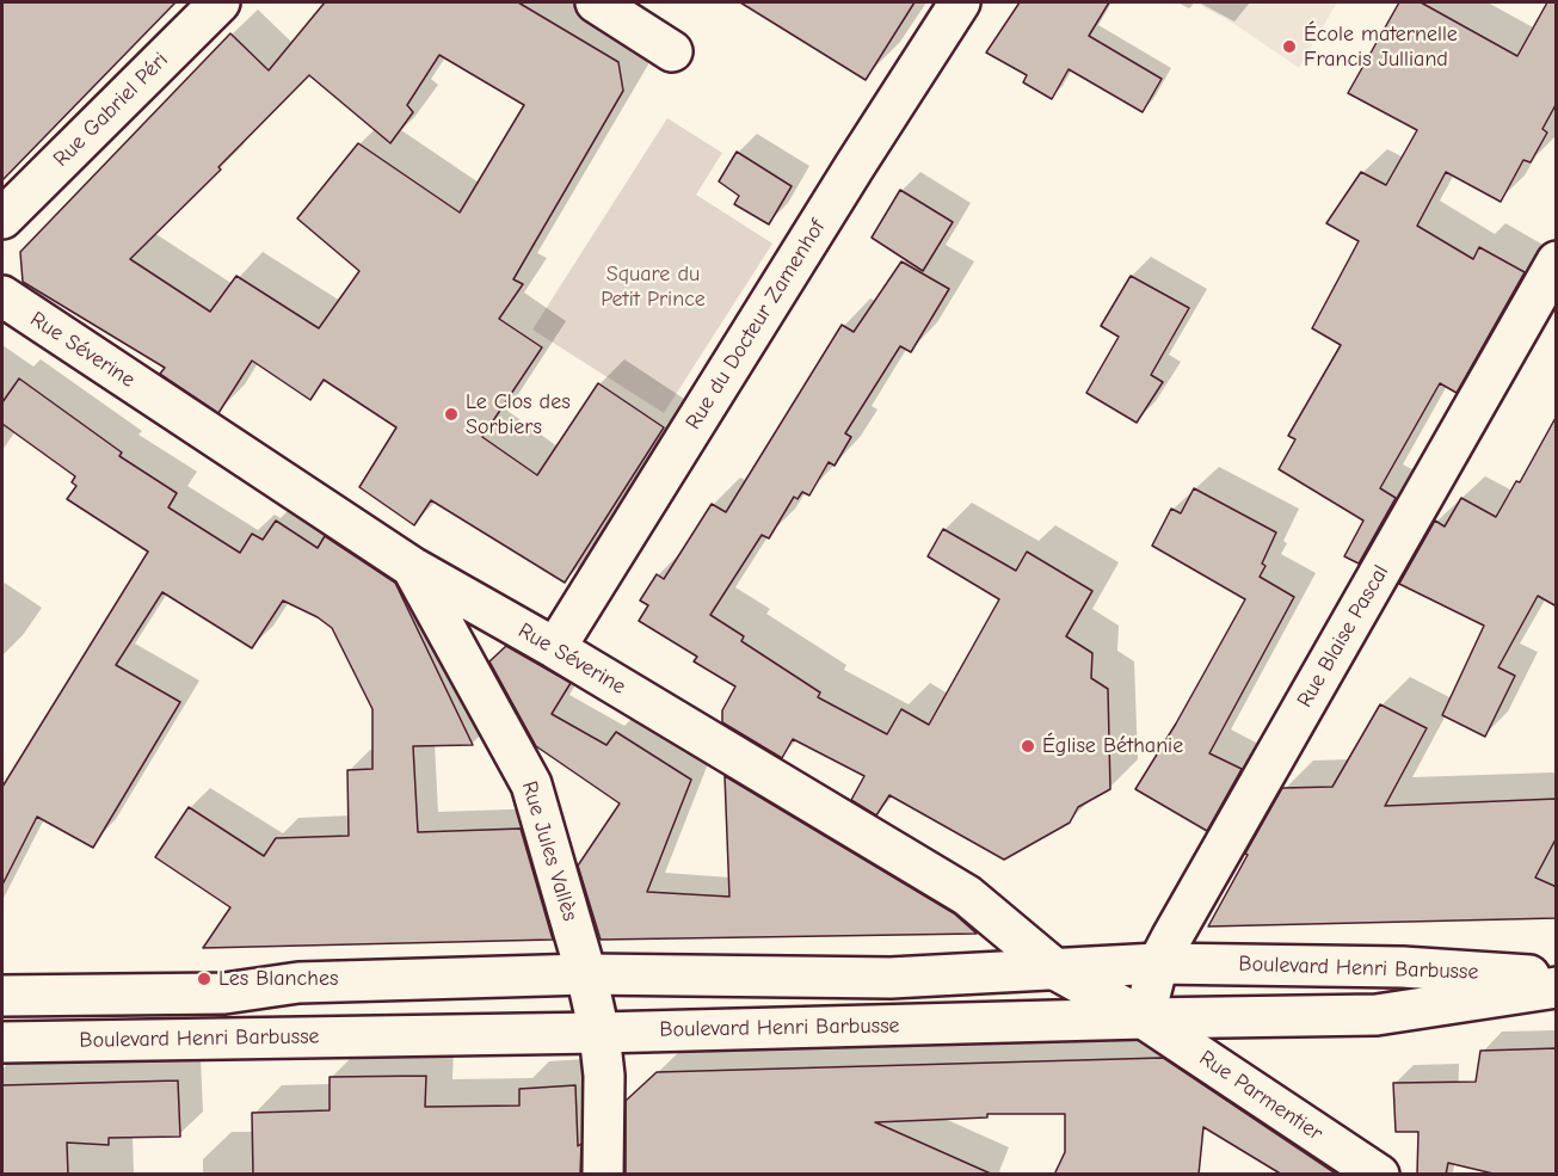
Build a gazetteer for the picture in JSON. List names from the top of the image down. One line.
{"streets":{"street":["Rue Gabriel Péri","Rue du Docteur Zamenhof","Rue Séverine","Rue Blaise Pascal","Rue Jules Vallès","Boulevard Henri Barbusse","Rue Parmentier"]},"crossings":[["Rue du Docteur Zamenhof","Rue Séverine"],["Rue Séverine","Rue Blaise Pascal"],["Rue Séverine","Rue Jules Vallès"],["Rue Séverine","Boulevard Henri Barbusse"],["Rue Séverine","Rue Parmentier"],["Rue Blaise Pascal","Boulevard Henri Barbusse"],["Rue Blaise Pascal","Rue Parmentier"],["Rue Jules Vallès","Boulevard Henri Barbusse"],["Boulevard Henri Barbusse","Rue Parmentier"]],"parks":["Square du Petit Prince"],"places":["École maternelle Francis Julliand","Le Clos des Sorbiers","Église Béthanie","Les Blanches"]}
